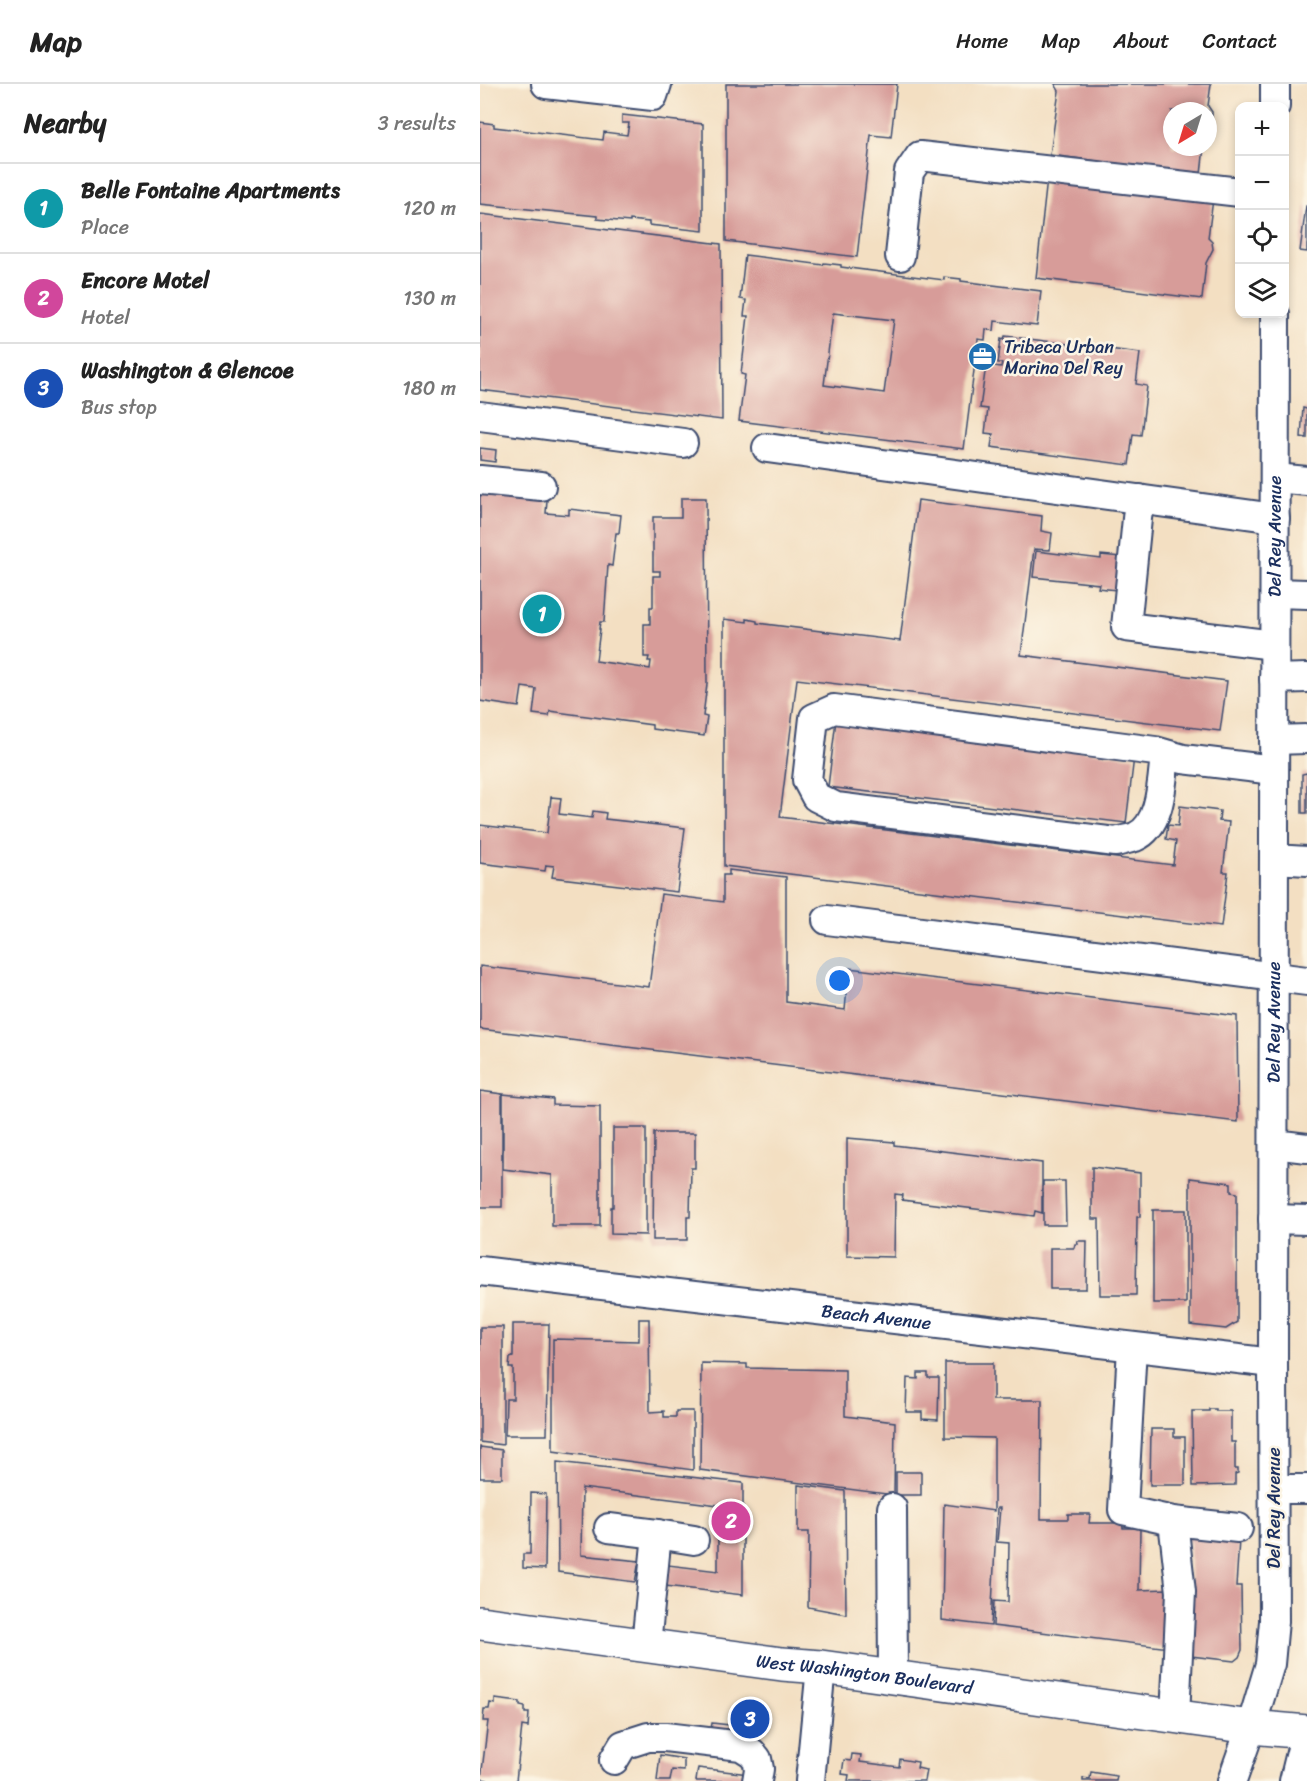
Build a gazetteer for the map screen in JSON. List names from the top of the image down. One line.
{"streets":{"main road":["West Washington Boulevard"],"street":["Del Rey Avenue","Beach Avenue"]},"crossings":[["Del Rey Avenue","Beach Avenue"],["Del Rey Avenue","West Washington Boulevard"]],"places":{"office":["Tribeca Urban Marina Del Rey"]},"north":"bottom left","page":{"header":"Map","nav":["Home","Map","About","Contact"],"heading":["Nearby","3 results"],"map_buttons":["+","−"],"list":[{"mark":"1","name":"Belle Fontaine Apartments","note":"Place","value":"120 m"},{"mark":"2","name":"Encore Motel","note":"Hotel","value":"130 m"},{"mark":"3","name":"Washington & Glencoe","note":"Bus stop","value":"180 m"}],"pins":["1","2","3"]}}
